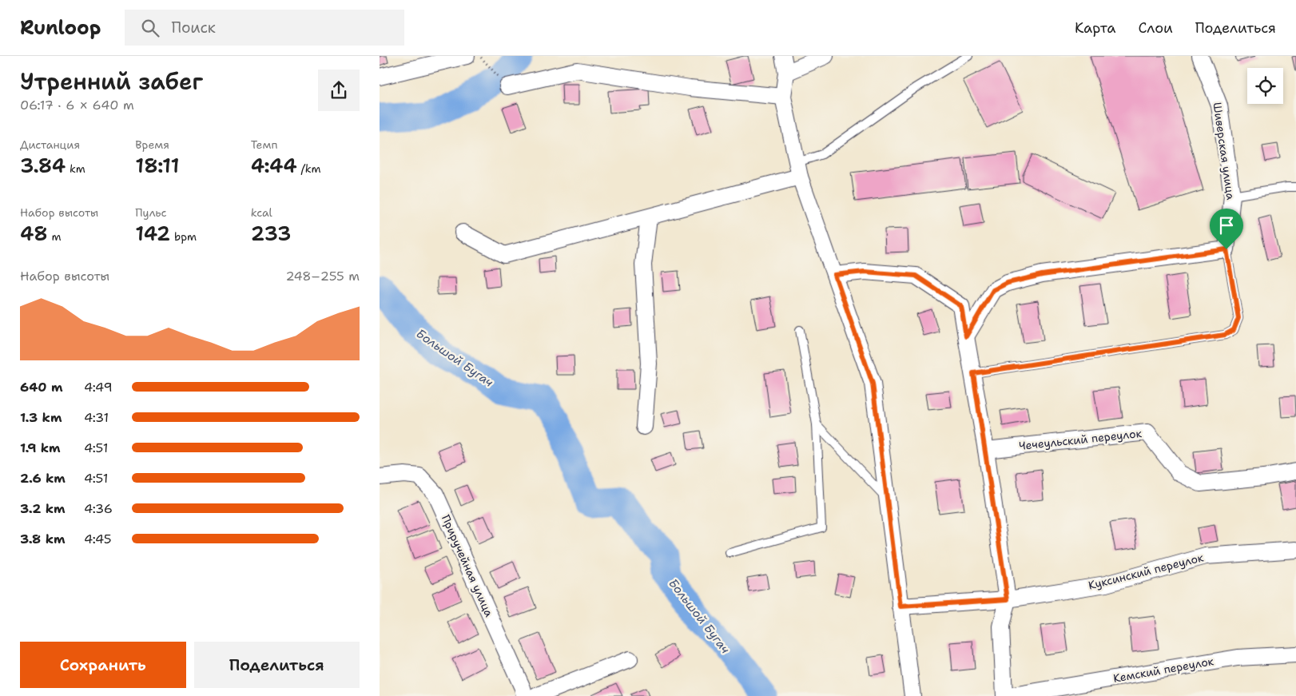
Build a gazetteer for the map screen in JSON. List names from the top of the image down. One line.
{"streets":{"street":["Шиверская улица","Чечеульский переулок","Приручейная улица","Куксинский переулок","Кемский переулок"]},"water":["Большой Бугач"],"page":{"header":"Runloop","search":"Поиск","nav":["Карта","Слои","Поделиться"],"heading":["Утренний забег","06:17 · 6 × 640 m"],"stats":[["Дистанция","3.84 km"],["Время","18:11"],["Темп","4:44 /km"],["Набор высоты","48 m"],["Пульс","142 bpm"],["kcal","233"]],"chart":["Набор высоты","248–255 m"],"list":[{"name":"640 m","note":"4:49"},{"name":"1.3 km","note":"4:31"},{"name":"1.9 km","note":"4:51"},{"name":"2.6 km","note":"4:51"},{"name":"3.2 km","note":"4:36"},{"name":"3.8 km","note":"4:45"}],"buttons":["Сохранить","Поделиться"]}}
